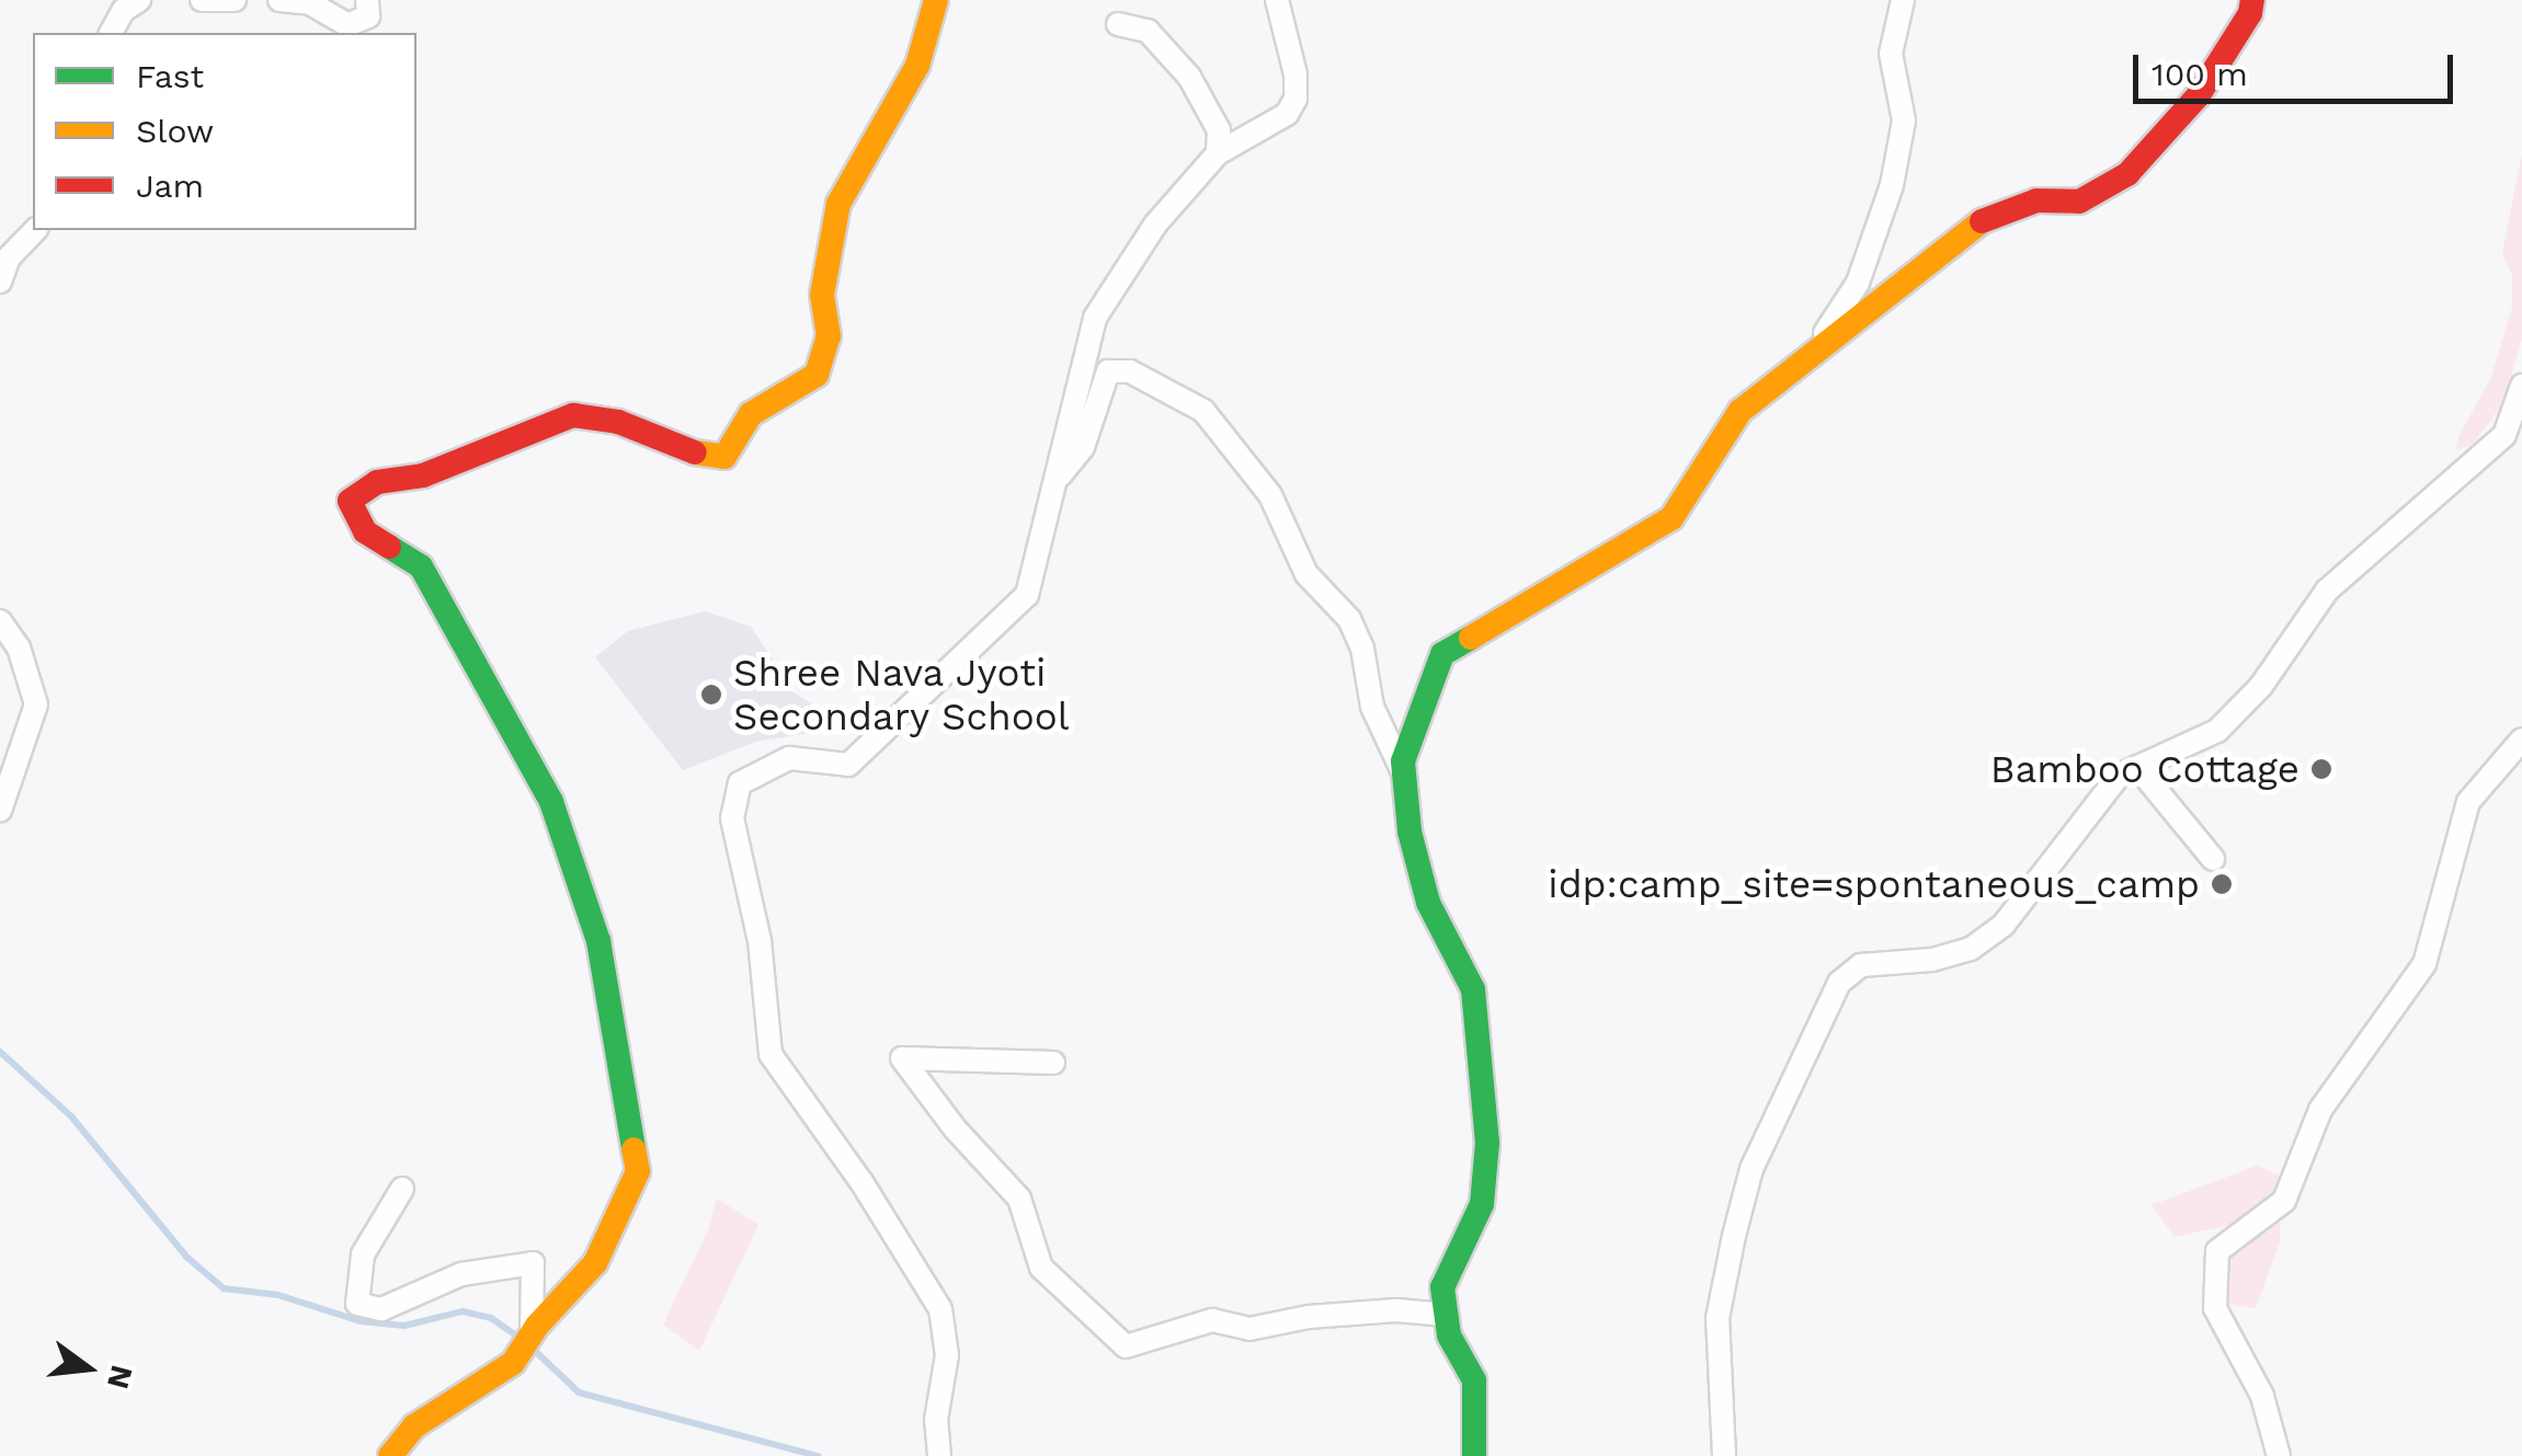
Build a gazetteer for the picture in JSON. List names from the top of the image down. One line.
{"places":["Shree Nava Jyoti Secondary School","Bamboo Cottage","idp:camp_site=spontaneous_camp"],"legend":["Fast","Slow","Jam"],"scale_bar":"100 m","north":"right"}
